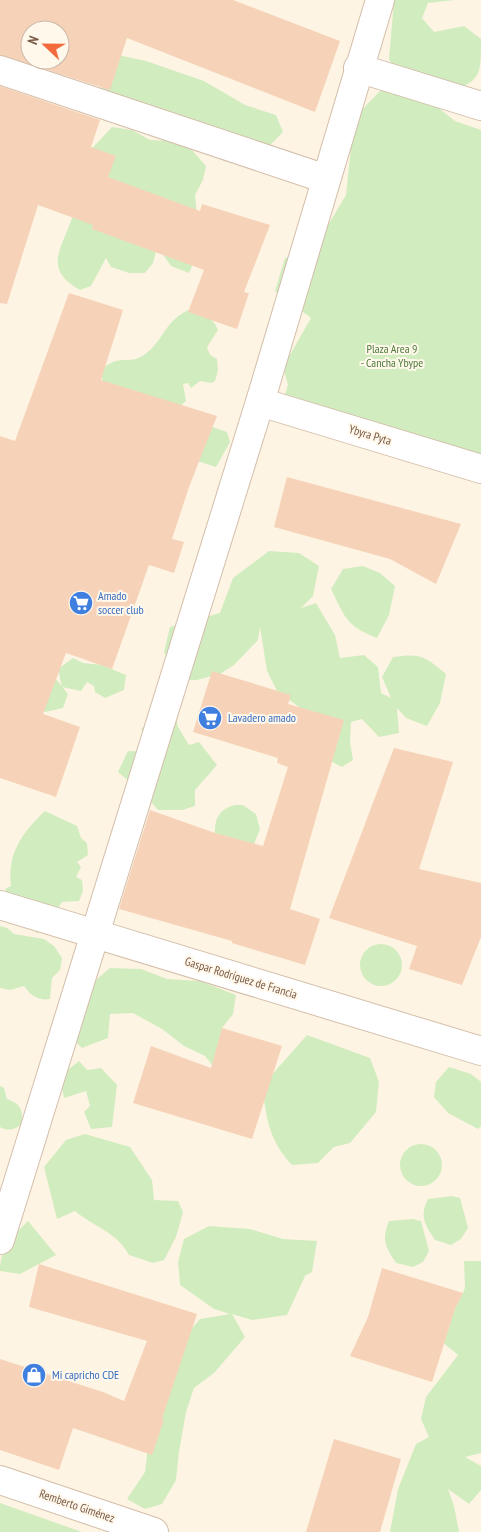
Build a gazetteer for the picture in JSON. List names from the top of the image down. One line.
{"streets":{"street":["Ybyra Pyta","Gaspar Rodríguez de Francia","Remberto Giménez"]},"parks":["Plaza Area 9 - Cancha Ybype"],"places":{"supermarket":["Amado soccer club","Lavadero amado"],"shop":["Mi capricho CDE"]},"north":"left"}
